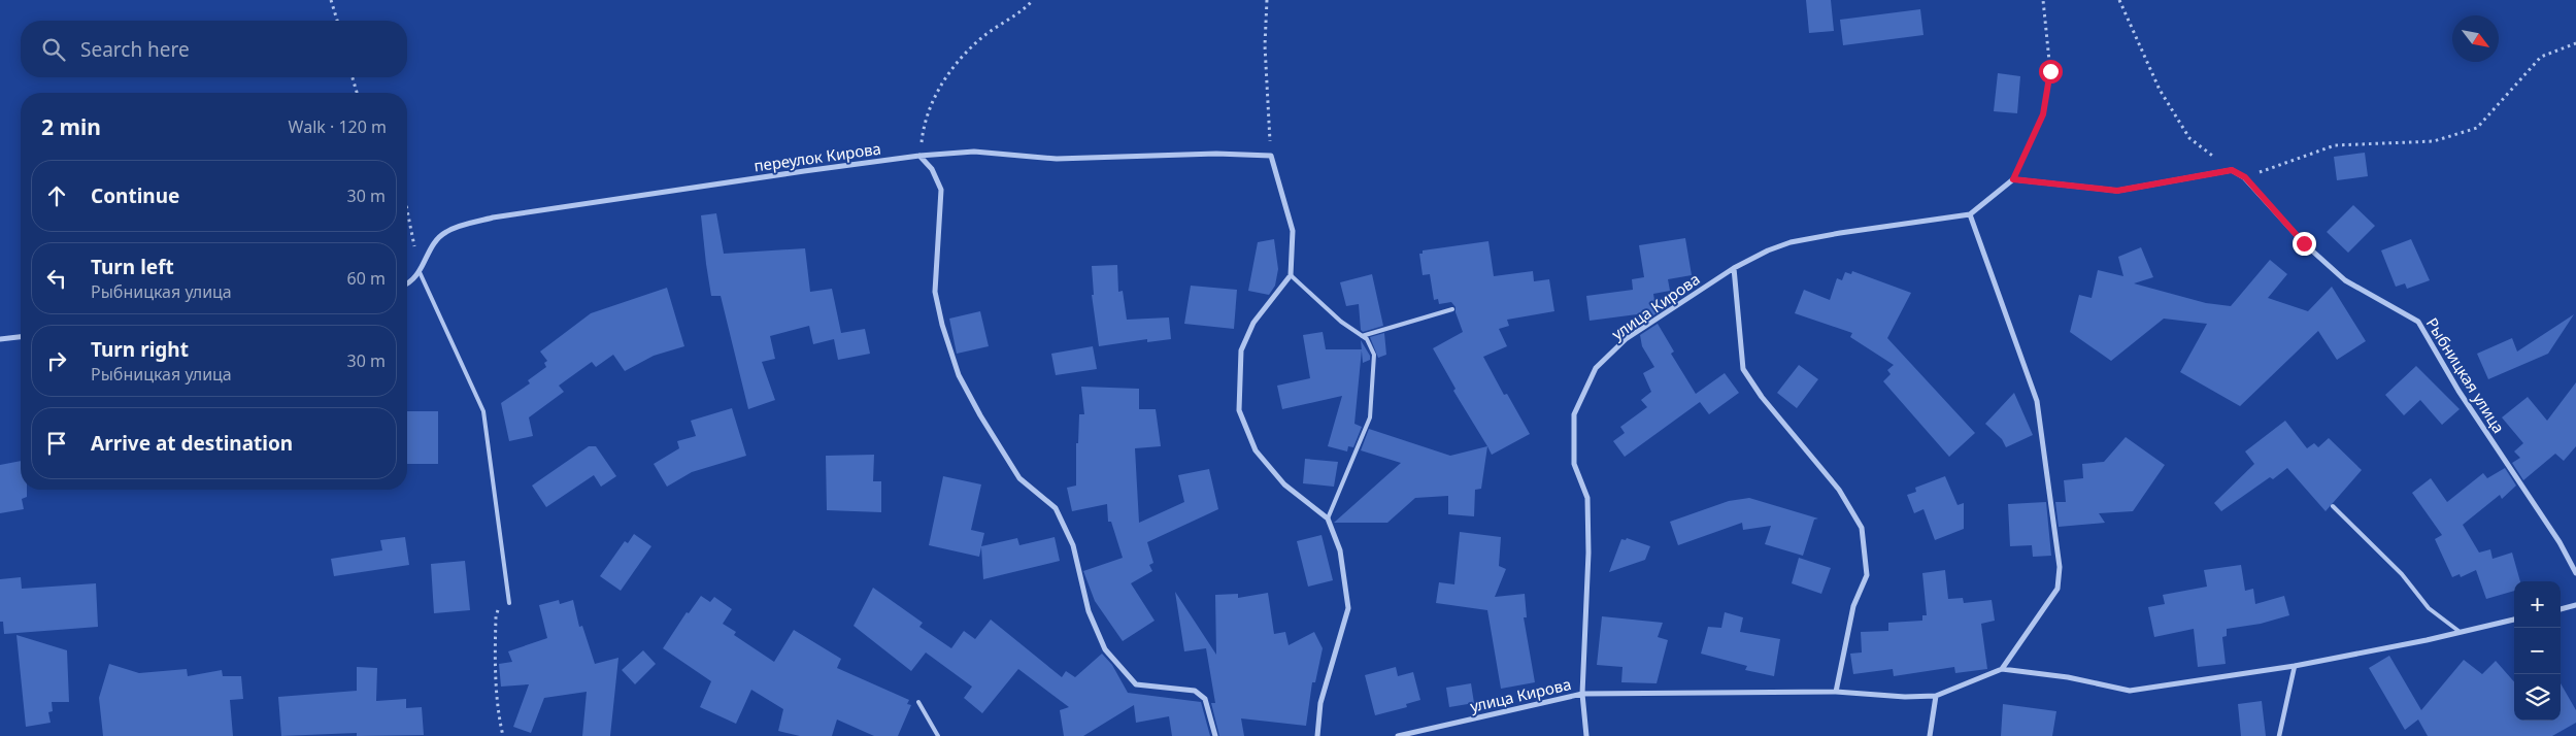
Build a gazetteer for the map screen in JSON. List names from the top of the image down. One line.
{"streets":{"street":["переулок Кирова","улица Кирова","Рыбницкая улица"]},"north":"bottom right","page":{"search":"Search here","heading":["2 min","Walk · 120 m"],"list":[["Continue","30 m"],["Turn left","Рыбницкая улица","60 m"],["Turn right","Рыбницкая улица","30 m"],"Arrive at destination"],"map_buttons":["+","−"]}}
